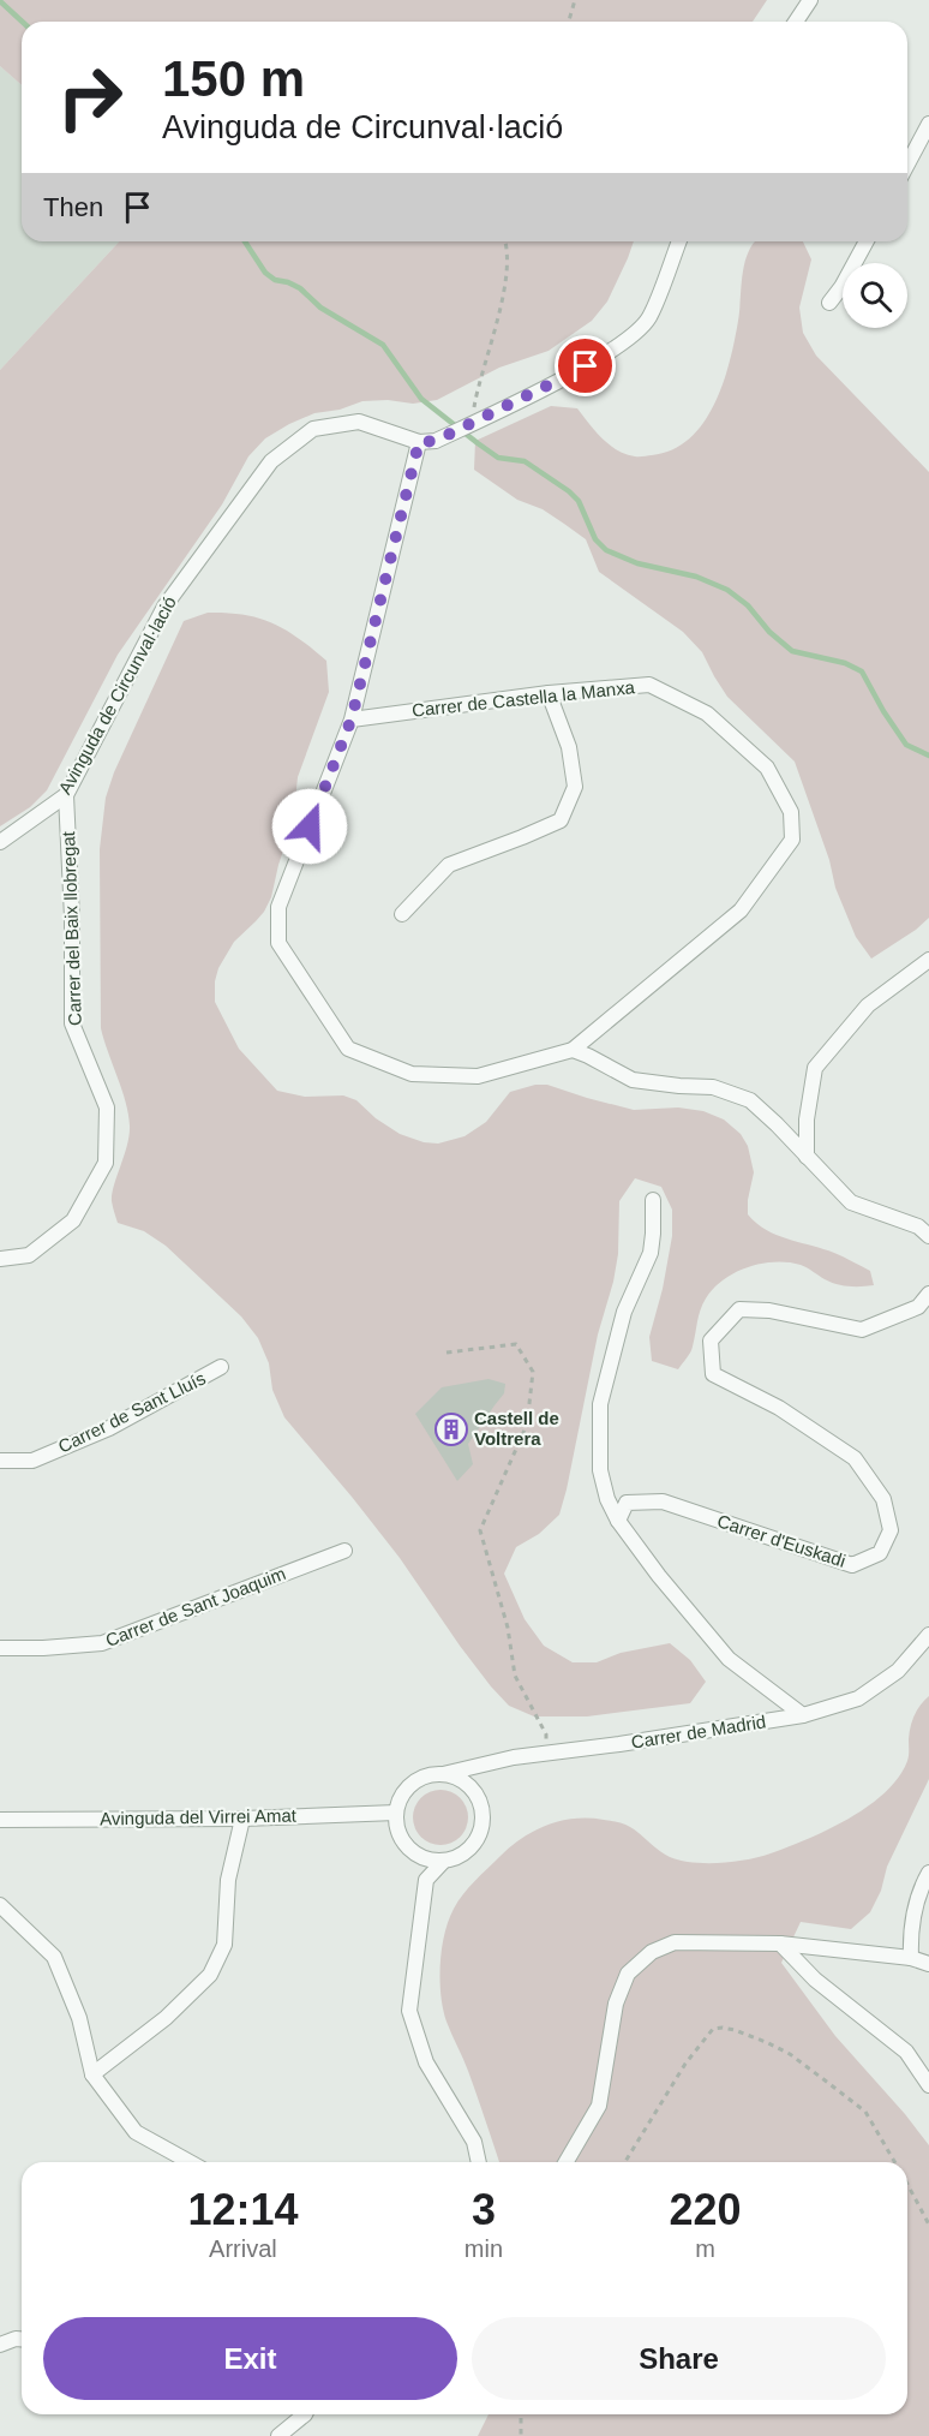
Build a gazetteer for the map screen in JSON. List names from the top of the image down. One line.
{"streets":{"street":["Avinguda de Circunval·lació","Carrer de Castella la Manxa","Carrer del Baix llobregat","Carrer de Sant Lluís","Carrer d'Euskadi","Carrer de Sant Joaquim","Carrer de Madrid","Avinguda del Virrei Amat"]},"crossings":[["Avinguda de Circunval·lació","Carrer de Castella la Manxa"],["Avinguda de Circunval·lació","Carrer del Baix llobregat"],["Carrer de Madrid","Avinguda del Virrei Amat"]],"places":{"building":["Castell de Voltrera"]},"page":{"turn":["150 m","Avinguda de Circunval·lació"],"then":"Then","eta":["12:14","Arrival","3","min","220","m"],"buttons":["Exit","Share"]}}
